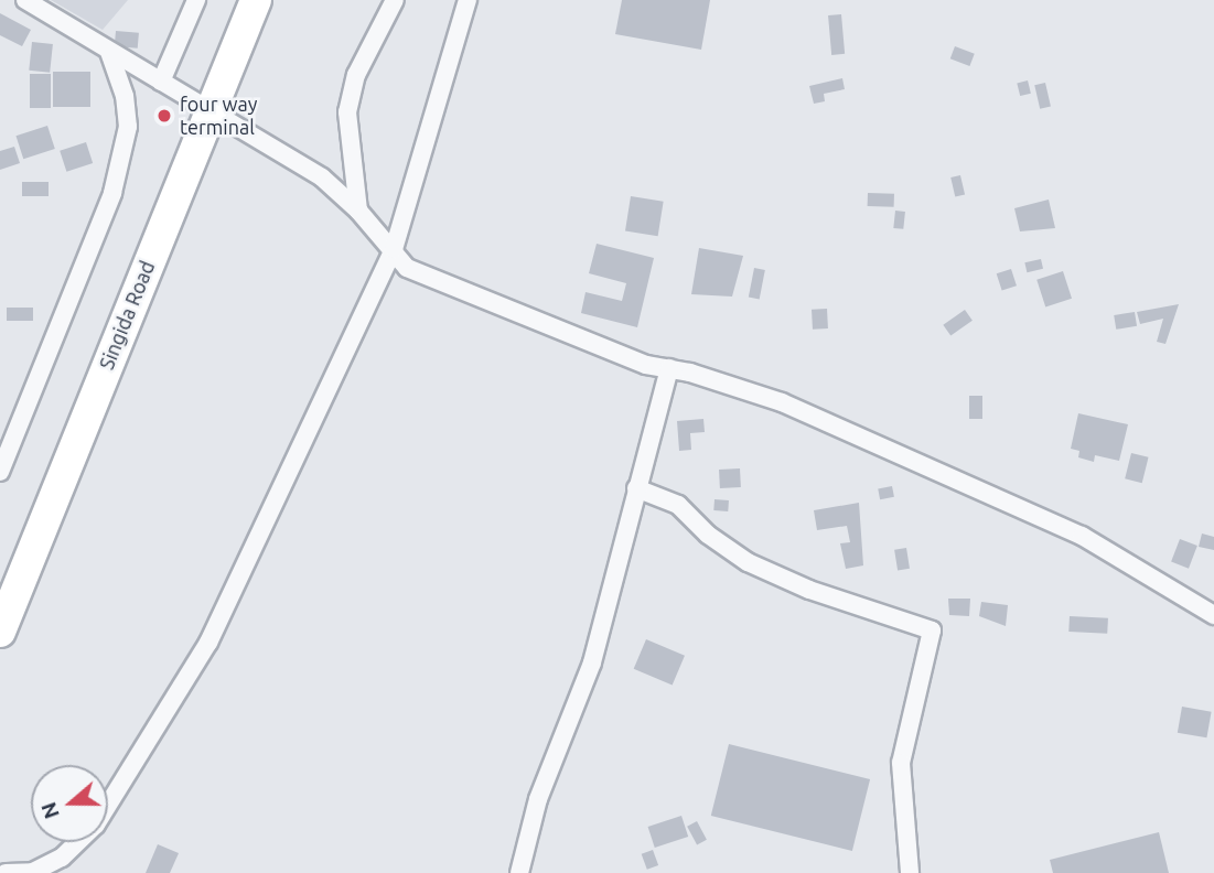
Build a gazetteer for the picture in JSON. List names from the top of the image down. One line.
{"streets":{"highway":["Singida Road"]},"places":["four way terminal"],"north":"left"}
